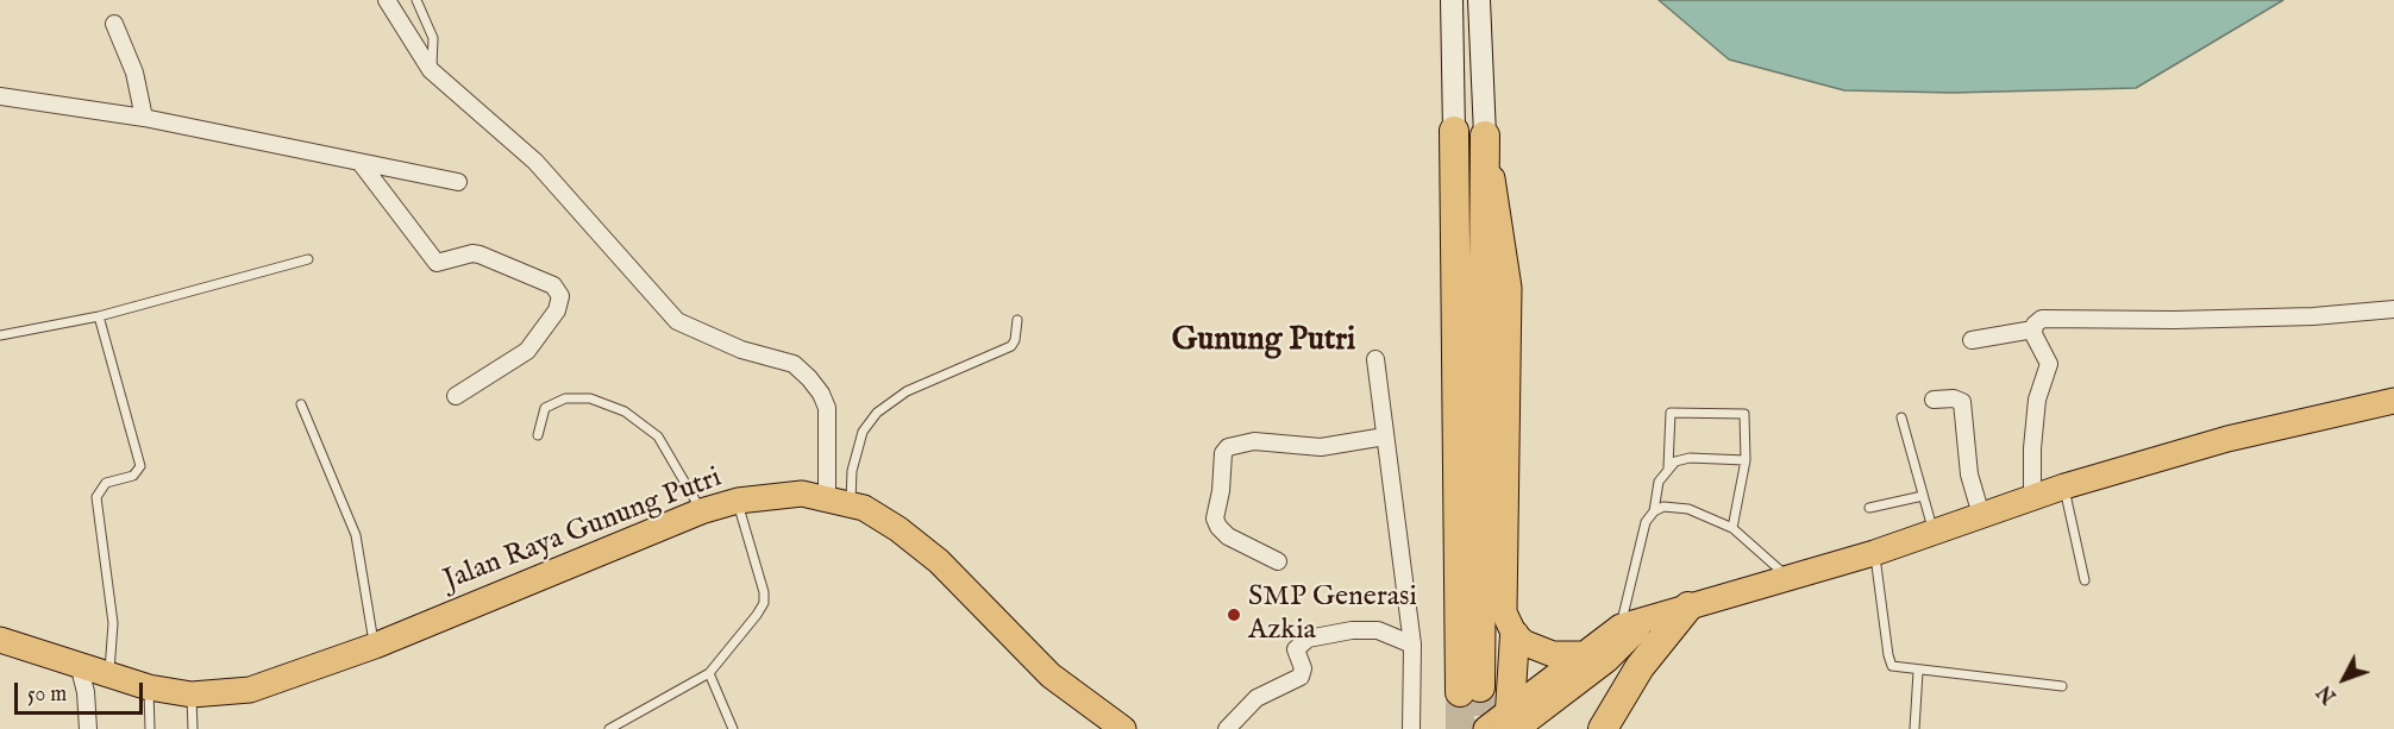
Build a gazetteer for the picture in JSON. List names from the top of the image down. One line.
{"streets":{"main road":["Jalan Raya Gunung Putri"]},"districts":["Gunung Putri"],"places":["SMP Generasi Azkia"],"scale_bar":"50 m","north":"bottom left"}
